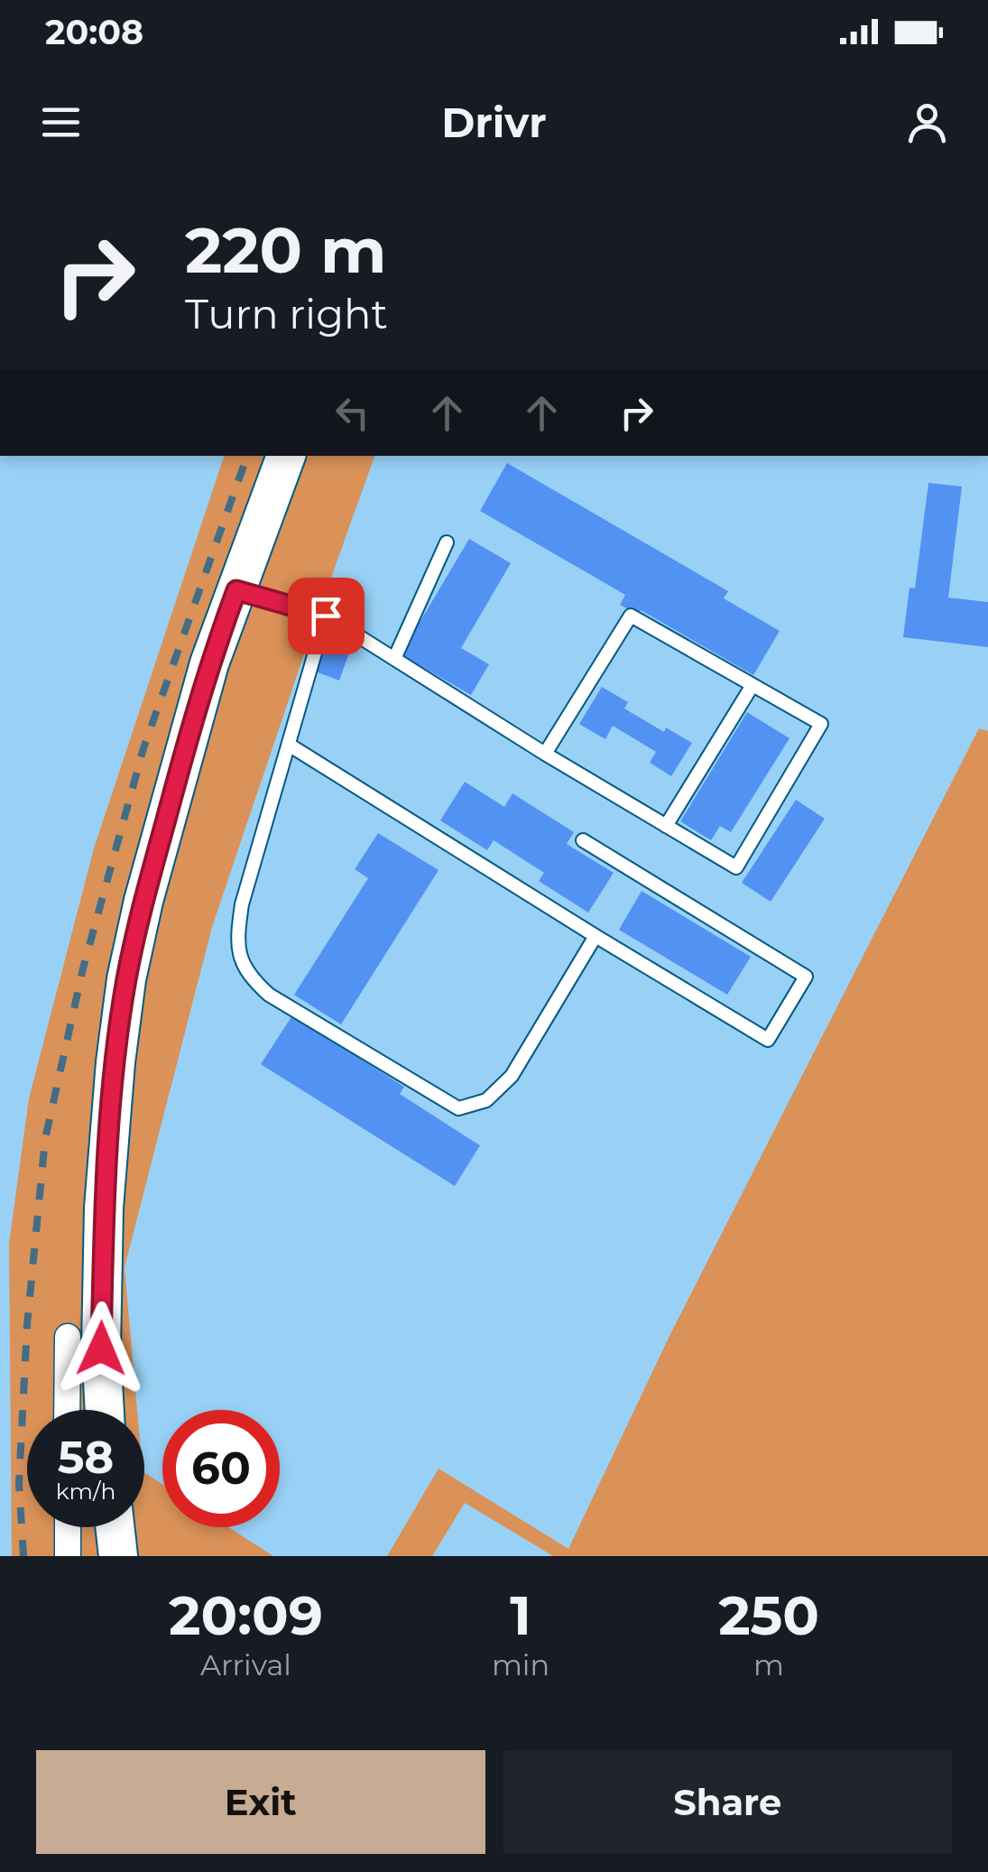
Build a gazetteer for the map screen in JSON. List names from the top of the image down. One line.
{"page":{"status":"20:08","header":"Drivr","turn":["220 m","Turn right"],"speed":"58 km/h","limit":"60","eta":["20:09","Arrival","1","min","250","m"],"buttons":["Exit","Share"]}}
